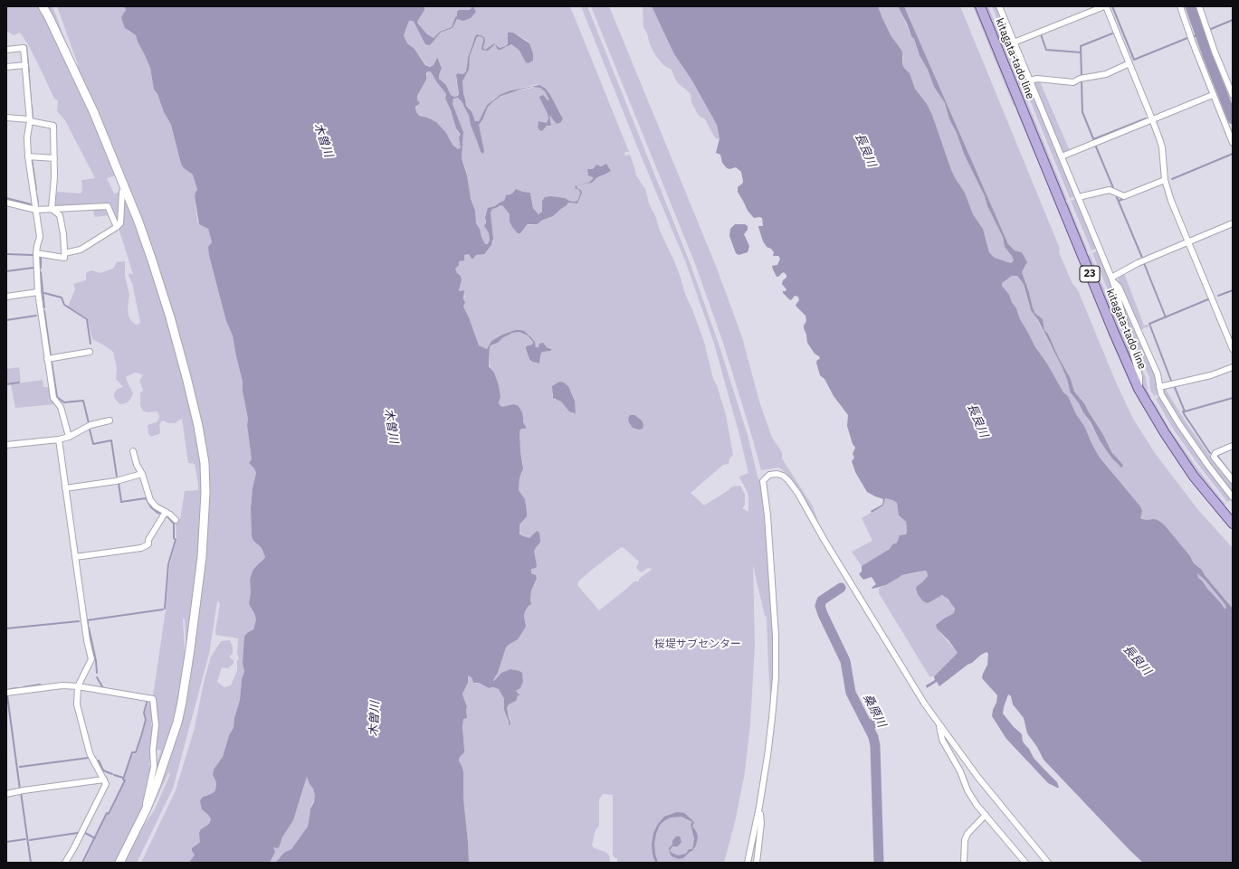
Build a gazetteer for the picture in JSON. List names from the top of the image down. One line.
{"streets":{"main road":["kitagata-tado line","23"]},"water":["木曽川","長良川","桑原川"],"parks":["桜堤サブセンター"]}
